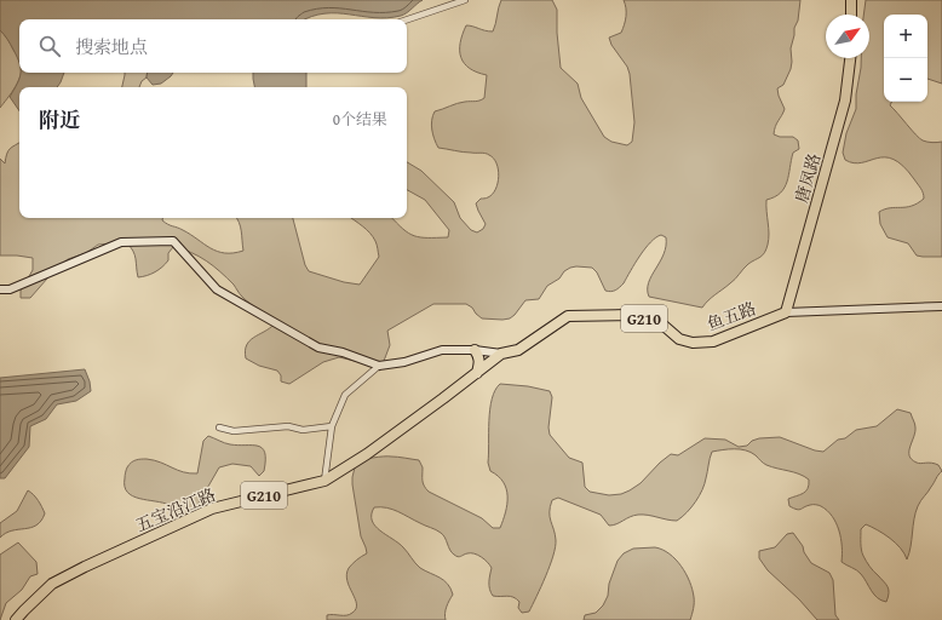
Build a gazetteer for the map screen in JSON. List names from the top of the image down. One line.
{"streets":{"highway":["唐凤路","鱼五路","G210","五宝沿江路"]},"crossings":[["唐凤路","鱼五路"],["鱼五路","五宝沿江路"]],"north":"top right","page":{"map_buttons":["+","−"],"search":"搜索地点","heading":["附近","0个结果"]}}
